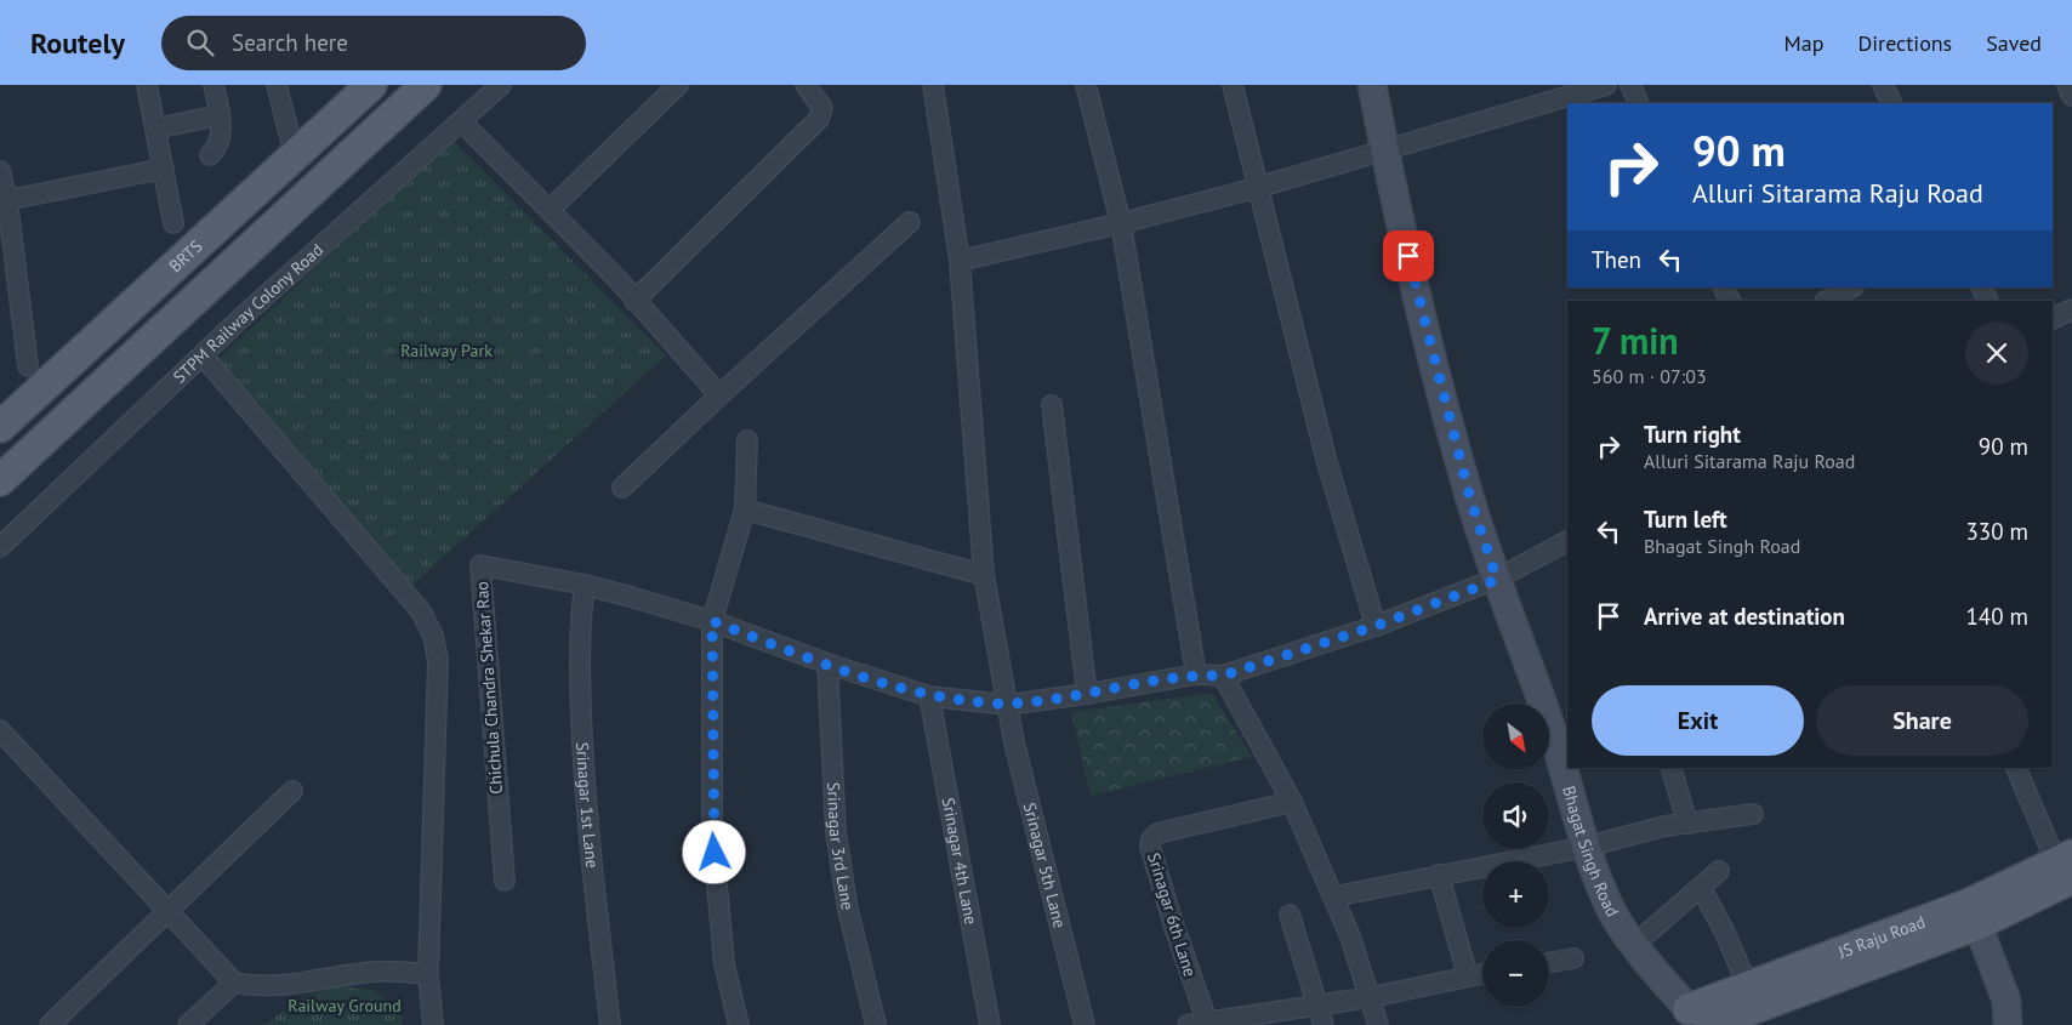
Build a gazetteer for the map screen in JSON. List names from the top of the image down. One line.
{"streets":{"main road":["BRTS","JS Raju Road"],"street":["STPM Railway Colony Road","Chichula Chandra Shekar Rao","Srinagar 1st Lane","Srinagar 3rd Lane","Bhagat Singh Road","Srinagar 4th Lane","Srinagar 5th Lane","Srinagar 6th Lane"]},"crossings":[["Chichula Chandra Shekar Rao","Srinagar 1st Lane"],["Bhagat Singh Road","JS Raju Road"]],"parks":["Railway Park","Railway Ground"],"north":"bottom right","page":{"header":"Routely","search":"Search here","nav":["Map","Directions","Saved"],"turn":["90 m","Alluri Sitarama Raju Road"],"then":"Then","heading":["7 min","560 m · 07:03"],"list":[{"name":"Turn right","note":"Alluri Sitarama Raju Road","value":"90 m"},{"name":"Turn left","note":"Bhagat Singh Road","value":"330 m"},{"name":"Arrive at destination","value":"140 m"}],"buttons":["Exit","Share"],"map_buttons":["+","−"]}}
